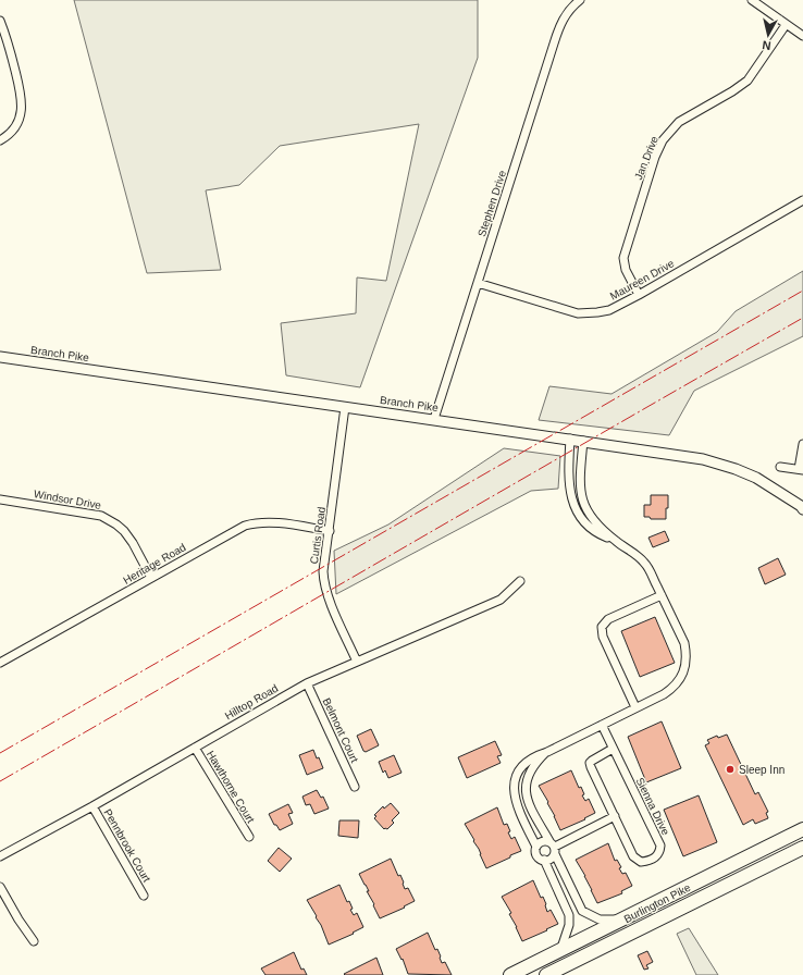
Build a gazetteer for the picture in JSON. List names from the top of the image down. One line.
{"streets":{"highway":["Burlington Pike"],"street":["Jan Drive","Stephen Drive","Maureen Drive","Branch Pike","Windsor Drive","Curtis Road","Heritage Road","Hilltop Road","Belmont Court","Hawthorne Court","Sienna Drive","Pennbrook Court"]},"crossings":[["Jan Drive","Maureen Drive"],["Stephen Drive","Maureen Drive"],["Stephen Drive","Branch Pike"],["Branch Pike","Curtis Road"],["Windsor Drive","Heritage Road"],["Curtis Road","Heritage Road"],["Curtis Road","Hilltop Road"],["Hilltop Road","Belmont Court"],["Hilltop Road","Hawthorne Court"],["Hilltop Road","Pennbrook Court"]],"places":["Sleep Inn"],"north":"bottom"}
